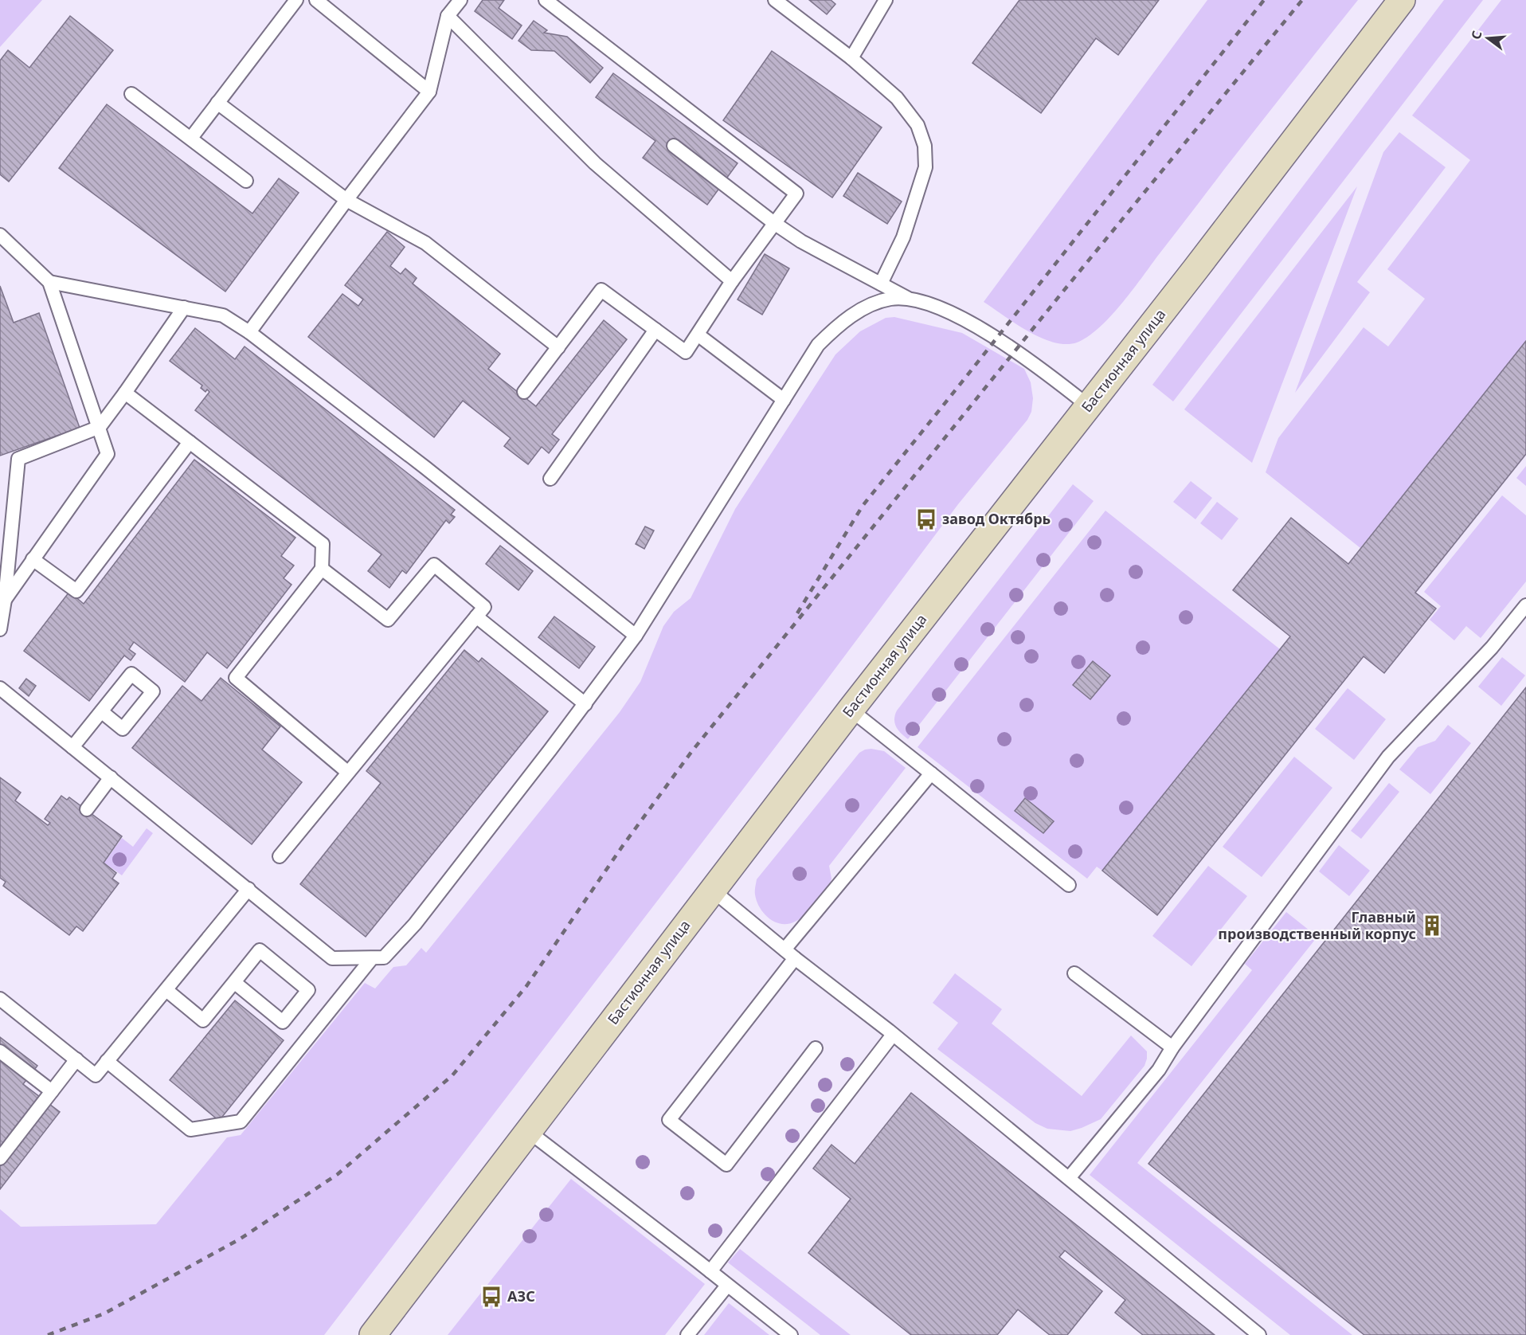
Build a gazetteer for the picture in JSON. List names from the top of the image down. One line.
{"streets":{"main road":["Бастионная улица"]},"places":{"bus stop":["завод Октябрь","АЗС"],"building":["Главный производственный корпус"]},"north":"left"}
